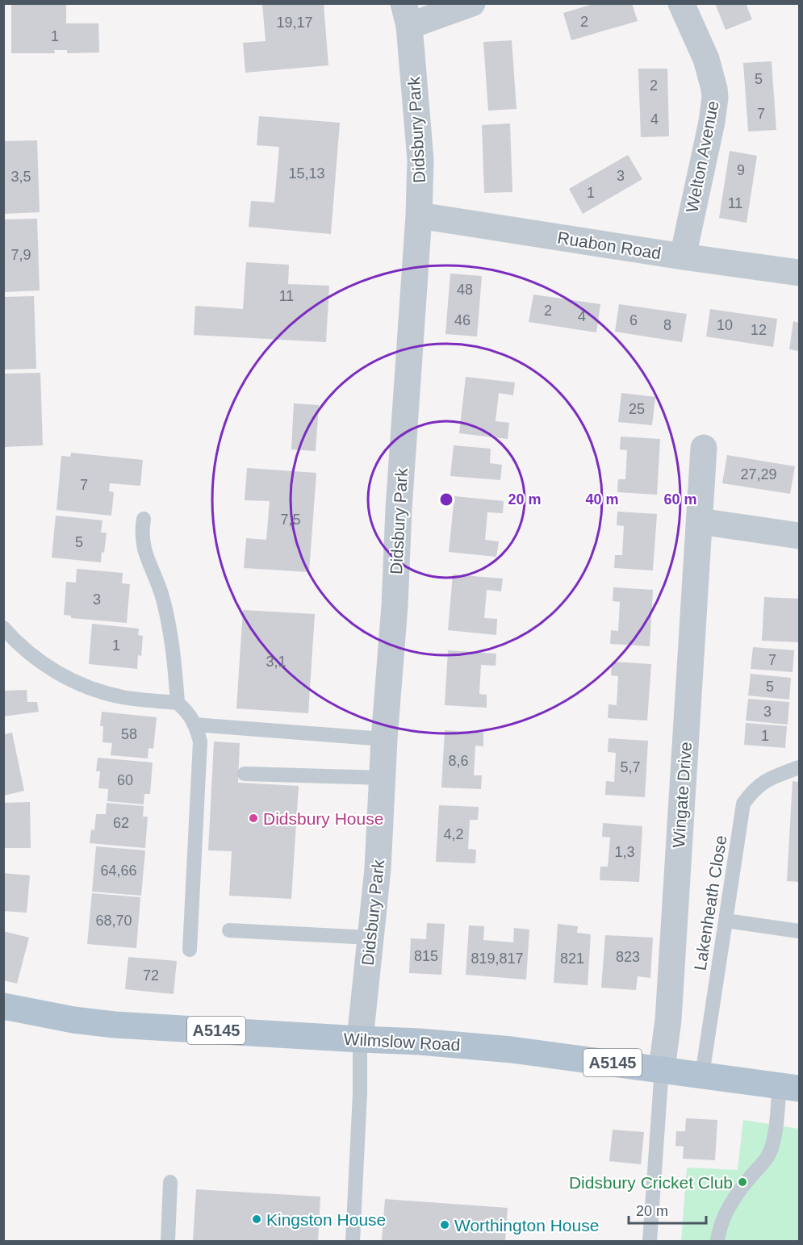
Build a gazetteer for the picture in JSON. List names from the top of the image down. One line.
{"streets":{"main road":["A5145","Wilmslow Road"],"street":["Didsbury Park","Welton Avenue","Ruabon Road","Wingate Drive"],"lane":["Lakenheath Close"]},"crossings":[["Didsbury Park","Ruabon Road"],["Didsbury Park","Wilmslow Road"],["Welton Avenue","Ruabon Road"],["Wingate Drive","Wilmslow Road"],["Lakenheath Close","Wilmslow Road"]],"places":["Didsbury House","Didsbury Cricket Club","Kingston House","Worthington House"],"house_numbers":["2","19,17","1","5","2","7","4","9","15,13","3","3,5","1","11","7,9","48","11","2","4","46","6","8","10","12","25","27,29","7","7,5","5","3","1","7","3,1","5","3","58","1","8,6","5,7","60","62","4,2","1,3","64,66","68,70","815","823","819,817","821","72"],"scale_bar":"20 m","rings":["20 m","40 m","60 m"]}
